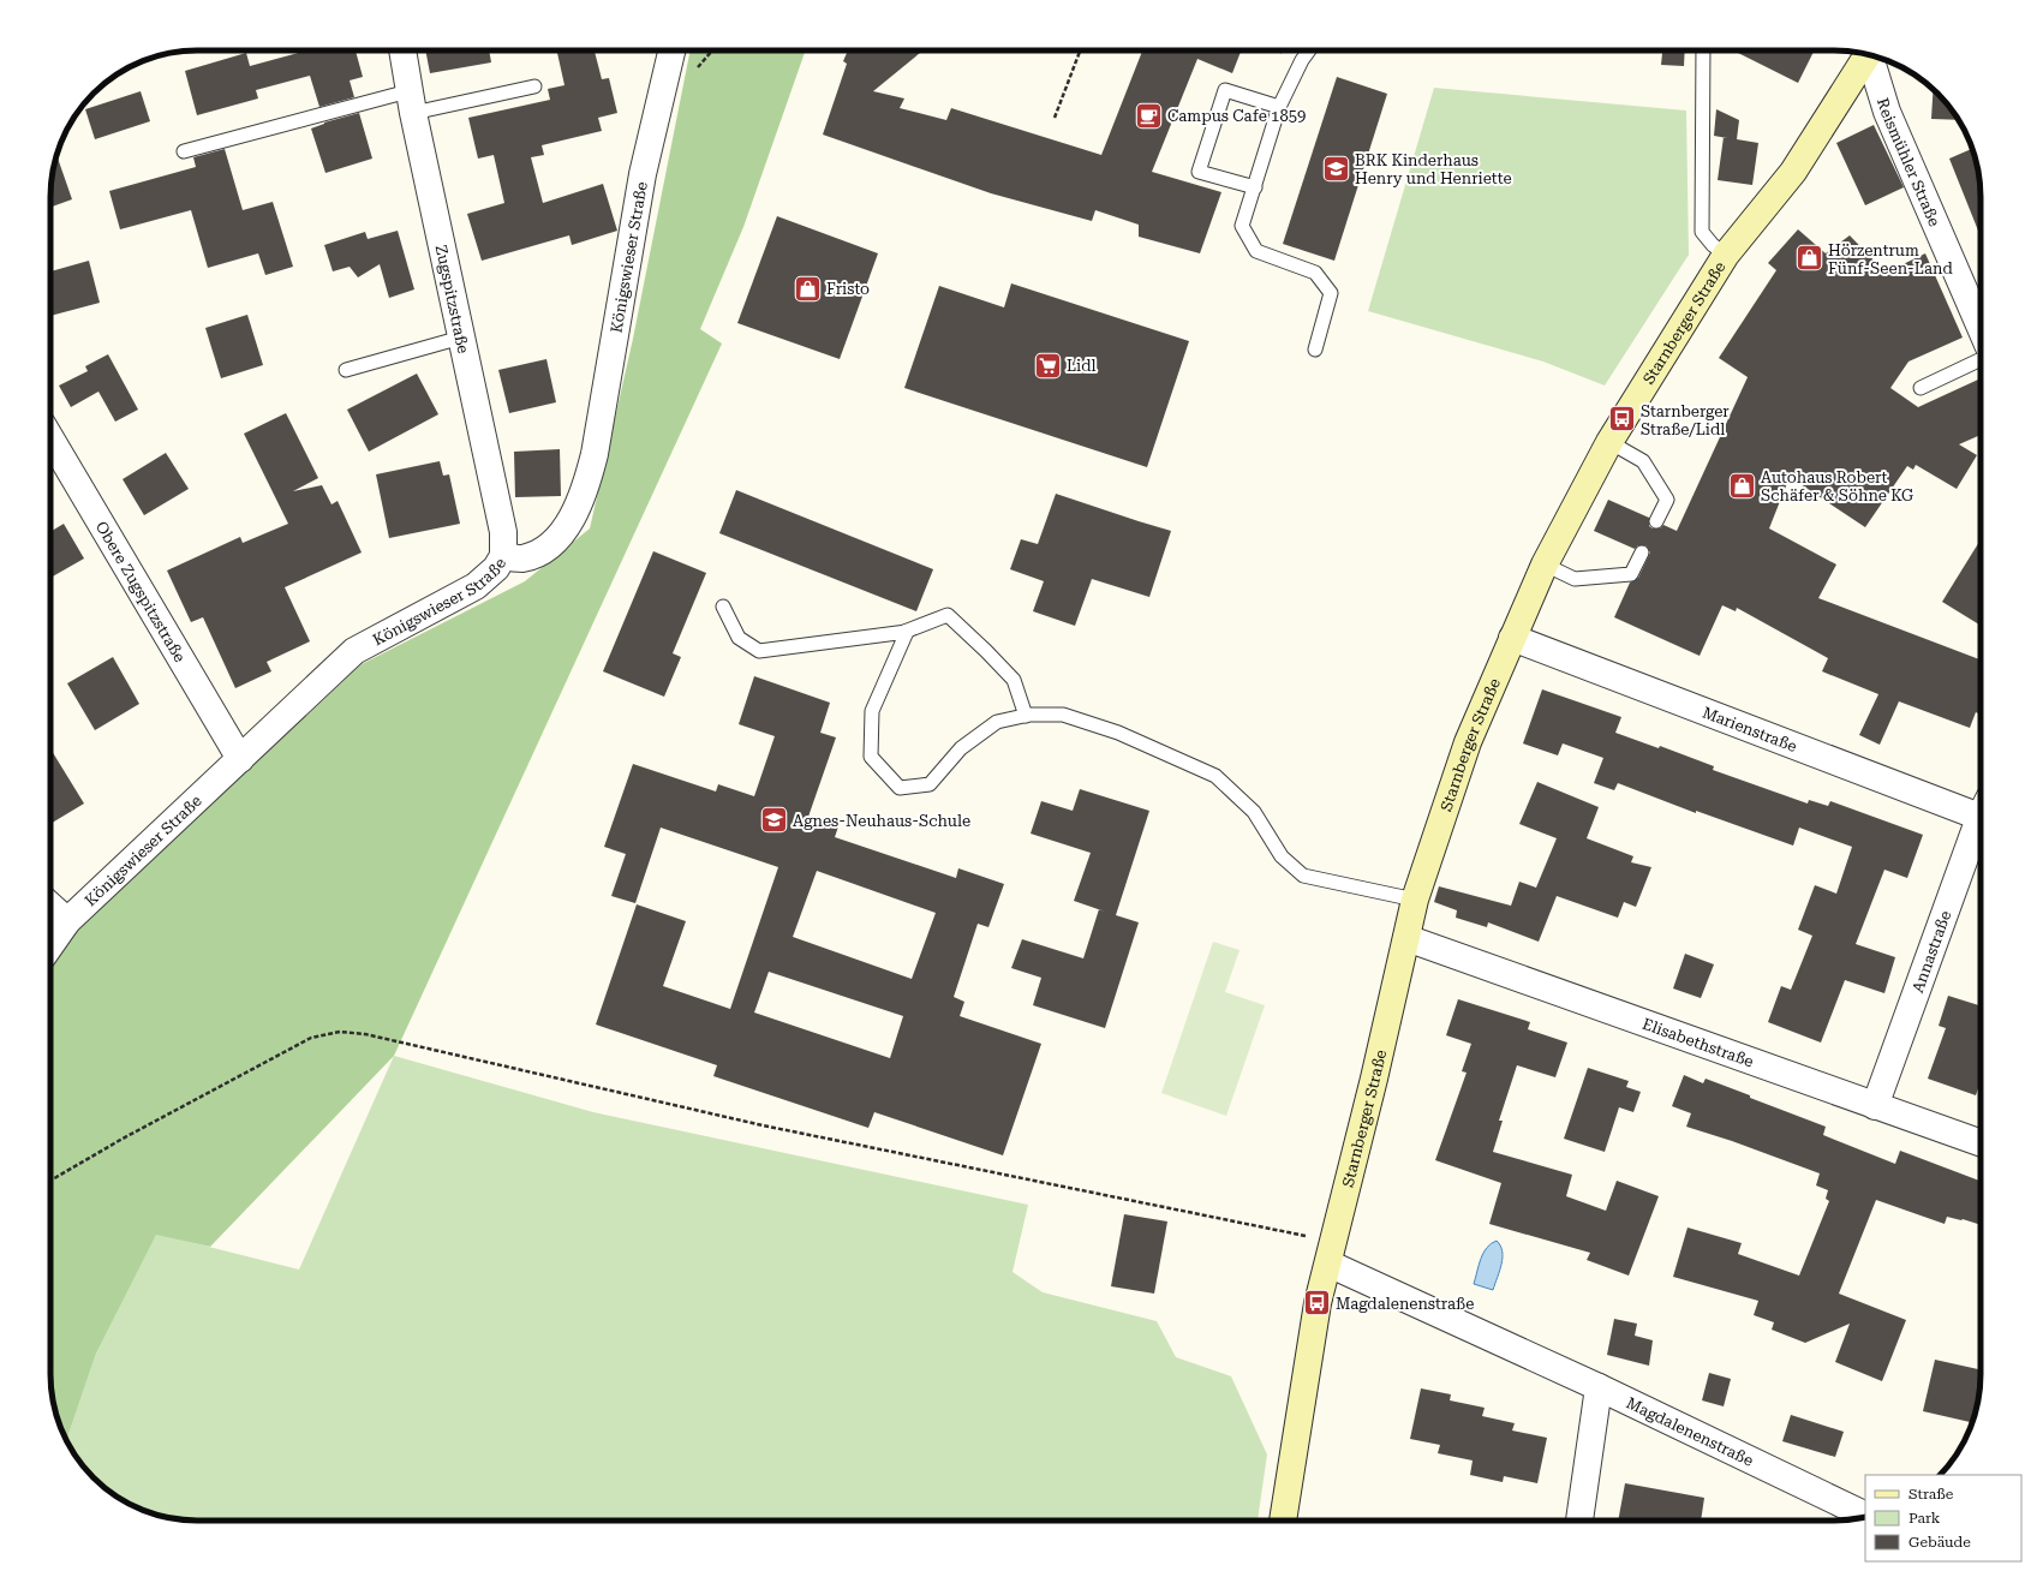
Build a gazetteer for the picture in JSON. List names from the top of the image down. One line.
{"streets":{"main road":["Starnberger Straße"],"street":["Reismühler Straße","Königswieser Straße","Zugspitzstraße","Obere Zugspitzstraße","Marienstraße","Annastraße","Elisabethstraße","Magdalenenstraße"]},"crossings":[["Königswieser Straße","Zugspitzstraße"],["Königswieser Straße","Obere Zugspitzstraße"],["Starnberger Straße","Marienstraße"],["Starnberger Straße","Elisabethstraße"],["Starnberger Straße","Magdalenenstraße"],["Annastraße","Elisabethstraße"]],"places":{"cafe":["Campus Cafe 1859"],"school or university":["BRK Kinderhaus Henry und Henriette","Agnes-Neuhaus-Schule"],"shop":["Hörzentrum Fünf-Seen-Land","Fristo","Autohaus Robert Schäfer & Söhne KG"],"supermarket":["Lidl"],"bus stop":["Starnberger Straße/Lidl","Magdalenenstraße"]},"legend":["Straße","Park","Gebäude"]}
